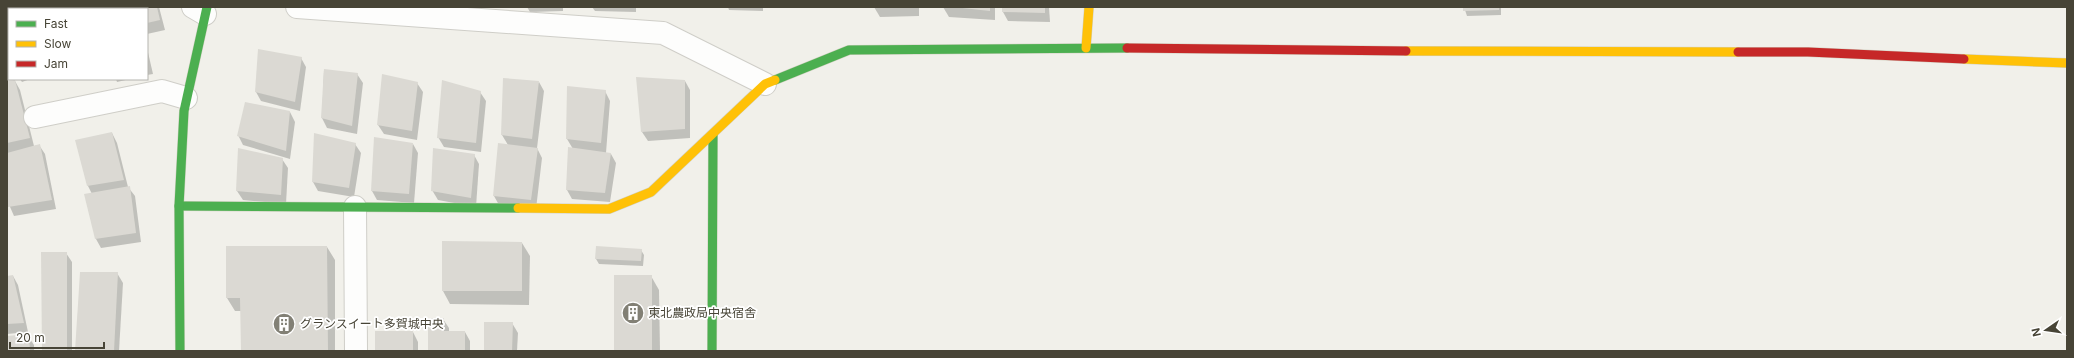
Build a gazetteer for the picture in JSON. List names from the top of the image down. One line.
{"places":{"building":["東北農政局中央宿舎","グランスイート多賀城中央"]},"legend":["Fast","Slow","Jam"],"scale_bar":"20 m","north":"left"}
